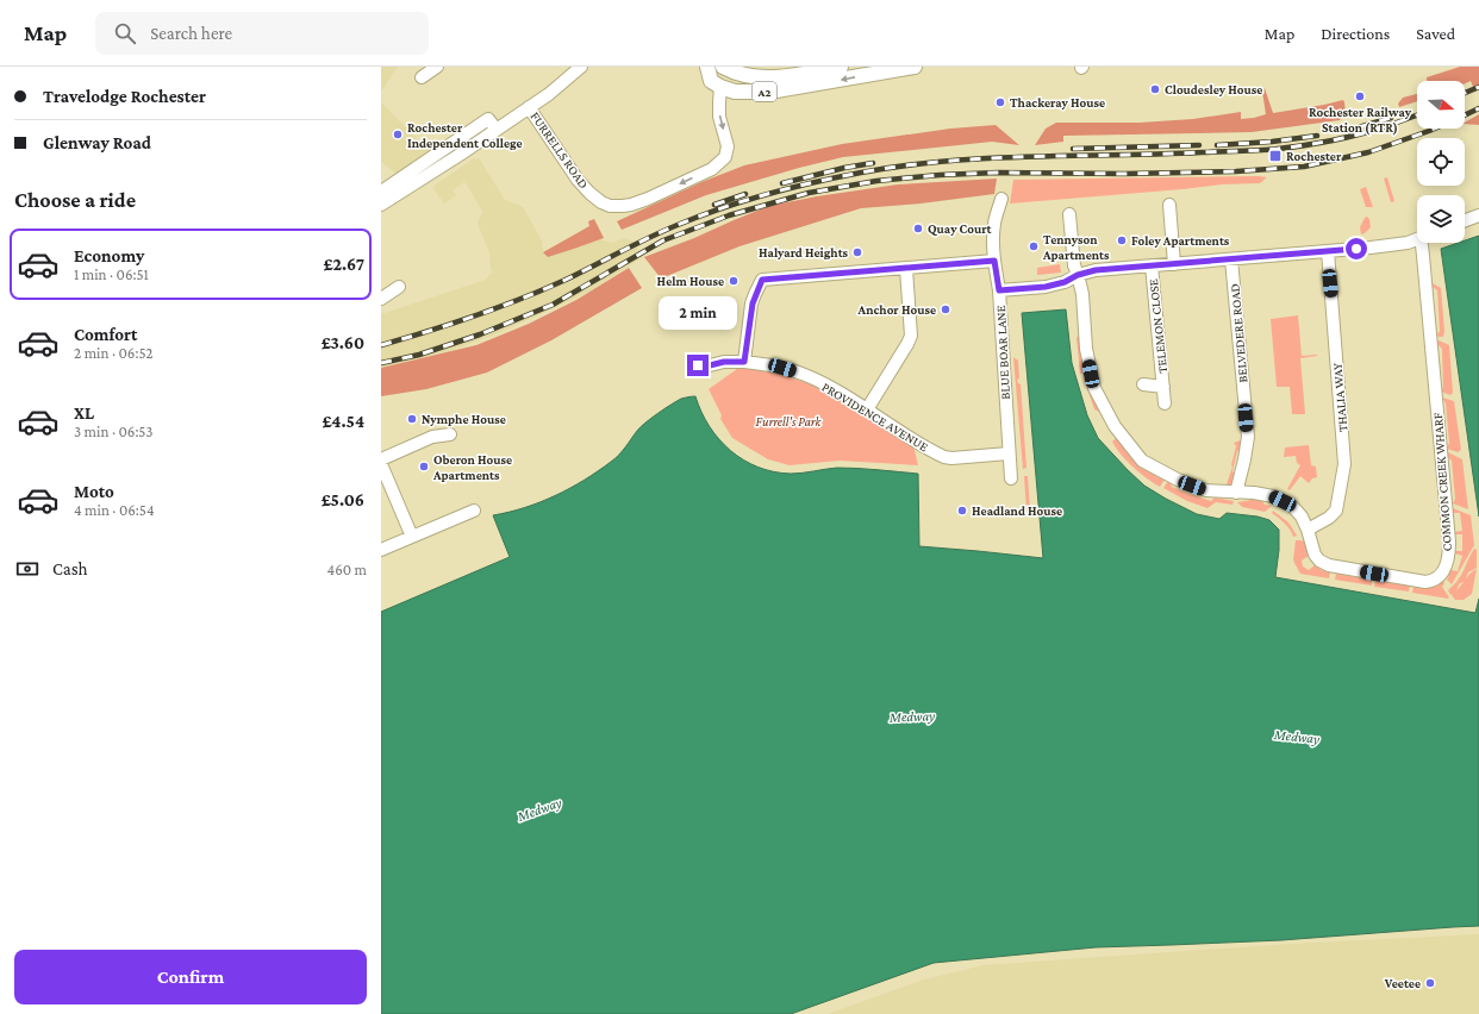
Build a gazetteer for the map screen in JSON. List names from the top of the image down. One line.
{"streets":{"main road":["A2"],"street":["FURRELLS ROAD","TELEMON CLOSE","BELVEDERE ROAD","BLUE BOAR LANE","THALIA WAY","PROVIDENCE AVENUE","COMMON CREEK WHARF"]},"crossings":[["A2","FURRELLS ROAD"],["BELVEDERE ROAD","COMMON CREEK WHARF"],["BLUE BOAR LANE","PROVIDENCE AVENUE"],["THALIA WAY","COMMON CREEK WHARF"]],"water":["Medway"],"parks":["Furrell's Park"],"places":{"other":["Cloudesley House","Rochester Railway Station (RTR)","Thackeray House","Rochester Independent College","Quay Court","Foley Apartments","Tennyson Apartments","Halyard Heights","Helm House","Anchor House","Nymphe House","Oberon House Apartments","Headland House","Veetee"],"transit":["Rochester"]},"north":"right","page":{"header":"Map","search":"Search here","nav":["Map","Directions","Saved"],"banner":["Travelodge Rochester","Glenway Road"],"heading":"Choose a ride","list":[{"name":"Economy","note":"1 min · 06:51","value":"£2.67"},{"name":"Comfort","note":"2 min · 06:52","value":"£3.60"},{"name":"XL","note":"3 min · 06:53","value":"£4.54"},{"name":"Moto","note":"4 min · 06:54","value":"£5.06"}],"bubble":"2 min","pay":["Cash","460 m"],"buttons":"Confirm"}}
